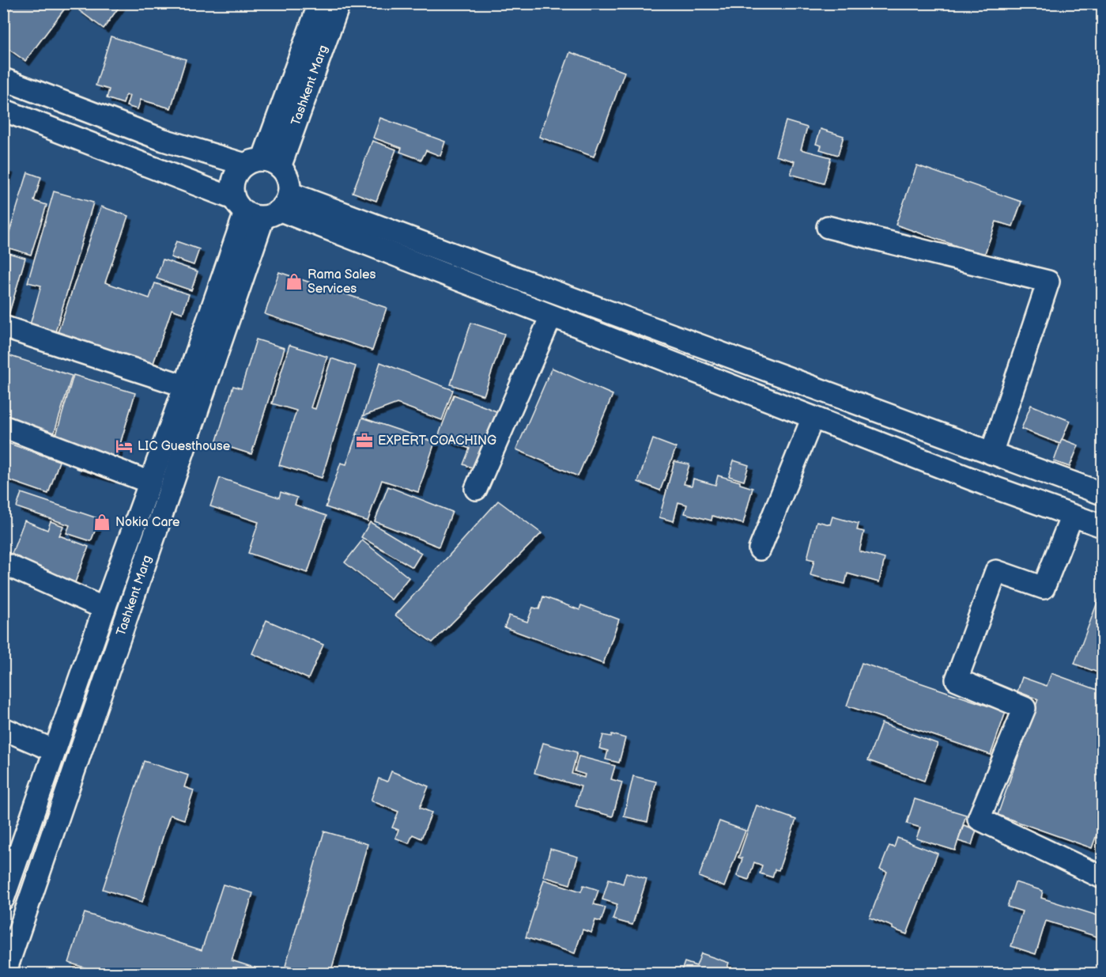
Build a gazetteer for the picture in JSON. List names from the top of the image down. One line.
{"streets":{"street":["Tashkent Marg"]},"places":{"shop":["Rama Sales Services","Nokia Care"],"office":["EXPERT COACHING"],"hotel":["LIC Guesthouse"]}}
